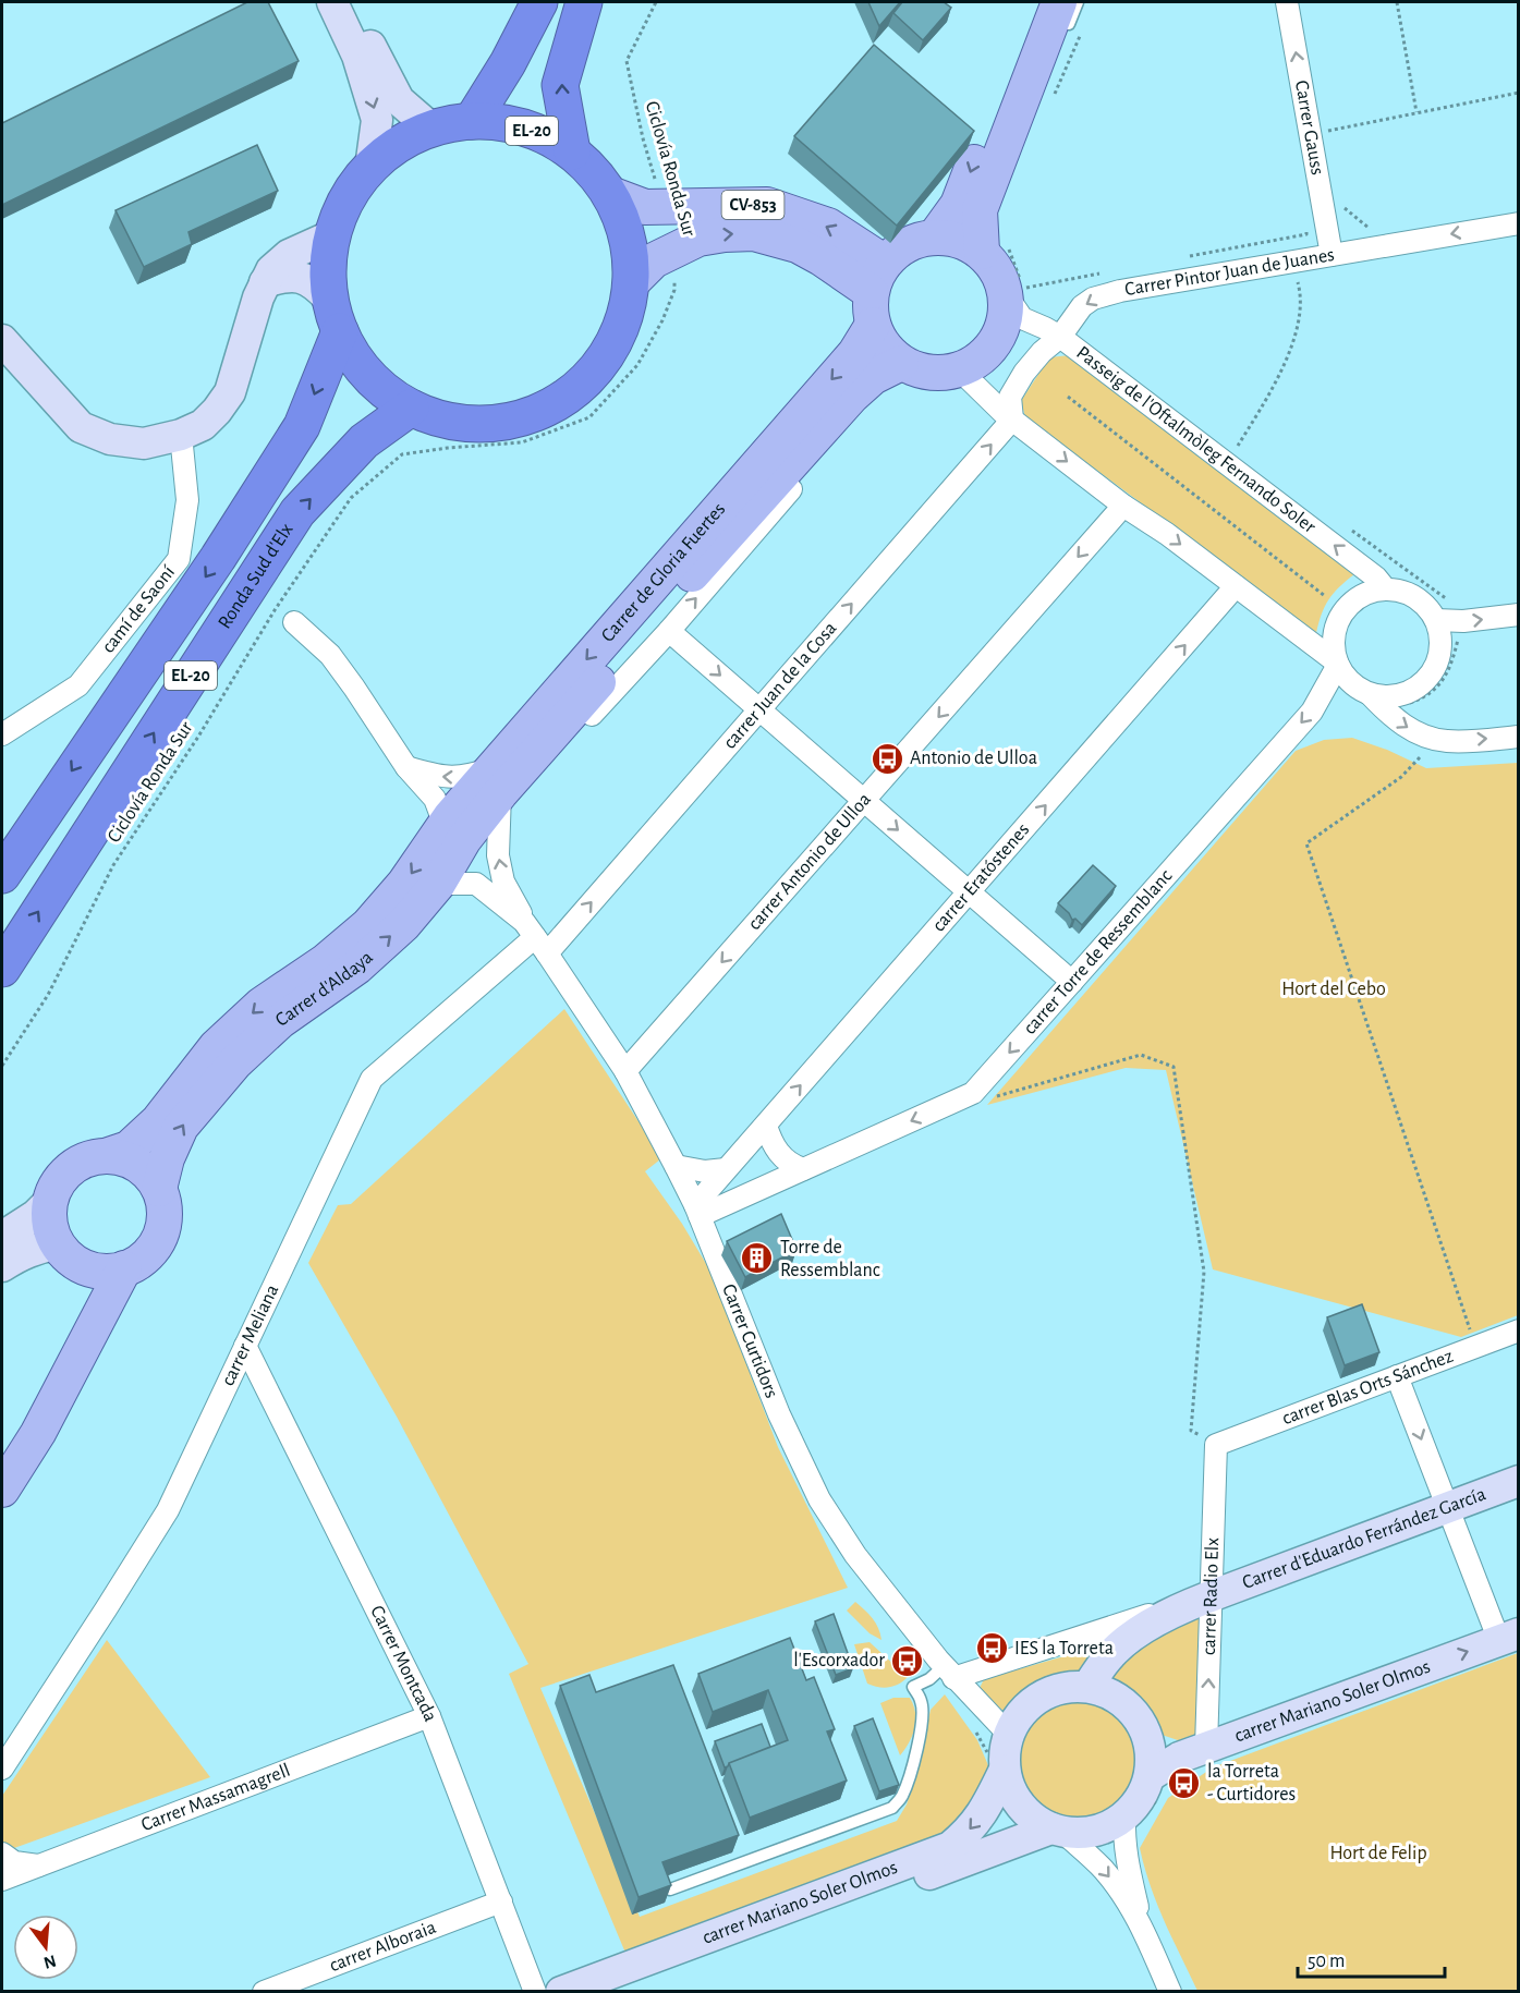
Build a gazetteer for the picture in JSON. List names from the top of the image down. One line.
{"streets":{"highway":["EL-20","Ronda Sud d'Elx"],"main road":["CV-853","Carrer de Gloria Fuertes","Carrer d'Aldaya","Carrer d'Eduardo Ferrández García","carrer Mariano Soler Olmos"],"street":["Carrer Gauss","Carrer Pintor Juan de Juanes","Passeig de l'Oftalmòleg Fernando Soler","camí de Saoní","carrer Juan de la Cosa","carrer Antonio de Ulloa","carrer Eratóstenes","carrer Torre de Ressemblanc","carrer Meliana","Carrer Curtidors","carrer Blas Orts Sánchez","carrer Radio Elx","Carrer Montcada","Carrer Massamagrell","carrer Alboraia"],"path":["Ciclovía Ronda Sur"]},"crossings":[["Carrer Gauss","Carrer Pintor Juan de Juanes"],["EL-20","CV-853"],["EL-20","Ronda Sud d'Elx"],["Ciclovía Ronda Sur","CV-853"],["CV-853","Passeig de l'Oftalmòleg Fernando Soler"],["CV-853","Carrer de Gloria Fuertes"],["Carrer Pintor Juan de Juanes","Passeig de l'Oftalmòleg Fernando Soler"],["Carrer Pintor Juan de Juanes","carrer Juan de la Cosa"],["Passeig de l'Oftalmòleg Fernando Soler","Carrer de Gloria Fuertes"],["Passeig de l'Oftalmòleg Fernando Soler","carrer Torre de Ressemblanc"],["Carrer de Gloria Fuertes","Carrer d'Aldaya"],["Carrer de Gloria Fuertes","Carrer Curtidors"],["carrer Juan de la Cosa","carrer Meliana"],["carrer Juan de la Cosa","Carrer Curtidors"],["carrer Antonio de Ulloa","Carrer Curtidors"],["carrer Eratóstenes","carrer Torre de Ressemblanc"],["carrer Eratóstenes","Carrer Curtidors"],["carrer Torre de Ressemblanc","Carrer Curtidors"],["Carrer d'Aldaya","Carrer Curtidors"],["carrer Meliana","Carrer Curtidors"],["carrer Meliana","Carrer Montcada"],["Carrer Curtidors","Carrer d'Eduardo Ferrández García"],["Carrer Curtidors","carrer Mariano Soler Olmos"],["carrer Blas Orts Sánchez","carrer Radio Elx"],["Carrer d'Eduardo Ferrández García","carrer Radio Elx"],["Carrer d'Eduardo Ferrández García","carrer Mariano Soler Olmos"],["carrer Radio Elx","carrer Mariano Soler Olmos"],["Carrer Montcada","Carrer Massamagrell"],["Carrer Montcada","carrer Alboraia"]],"one_way":["Carrer Gauss","Carrer Pintor Juan de Juanes","carrer Juan de la Cosa","carrer Antonio de Ulloa","carrer Eratóstenes","carrer Torre de Ressemblanc","carrer Radio Elx"],"parks":["Hort del Cebo","Hort de Felip"],"places":{"bus stop":["Antonio de Ulloa","IES la Torreta","l'Escorxador","la Torreta - Curtidores"],"building":["Torre de Ressemblanc"]},"scale_bar":"50 m","north":"bottom"}
